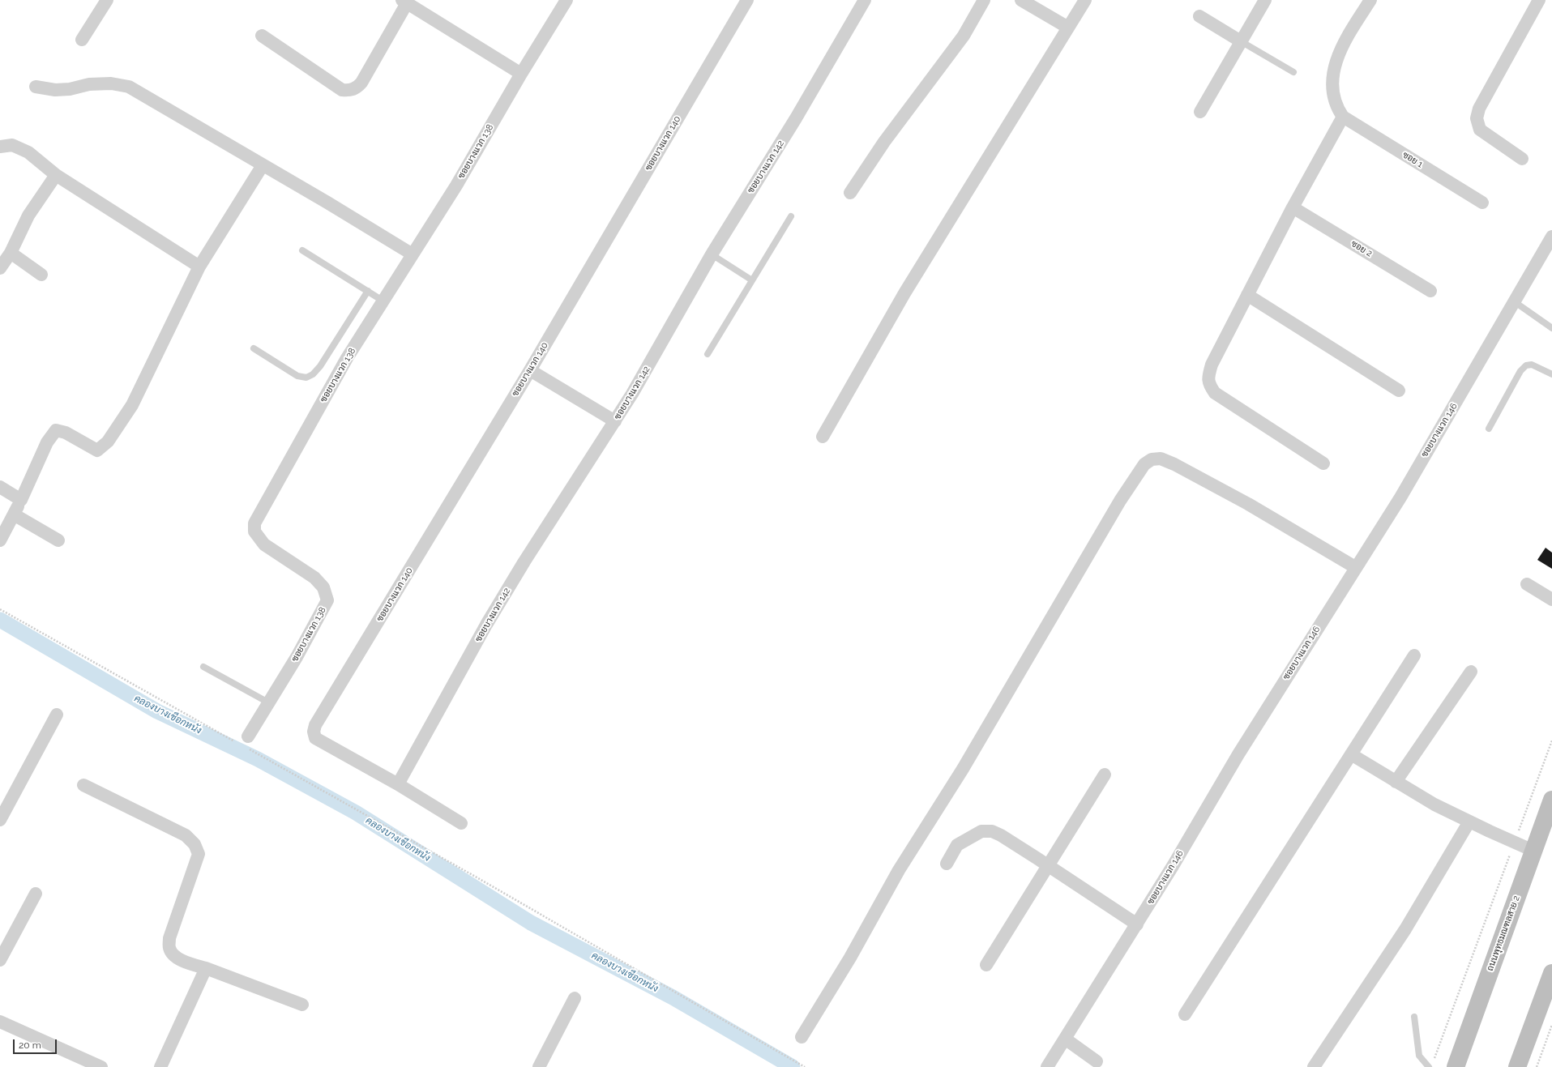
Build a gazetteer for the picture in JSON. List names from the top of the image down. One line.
{"streets":{"main road":["ถนนพุทธมณฑลสาย 2"],"street":["ซอยบางแวก 140","ซอยบางแวก 138","ซอย 1","ซอยบางแวก 142","ซอย 2","ซอยบางแวก 146"]},"crossings":[["ซอยบางแวก 140","ซอยบางแวก 142"]],"water":["คลองบางเชือกหนัง"],"scale_bar":"20 m"}
